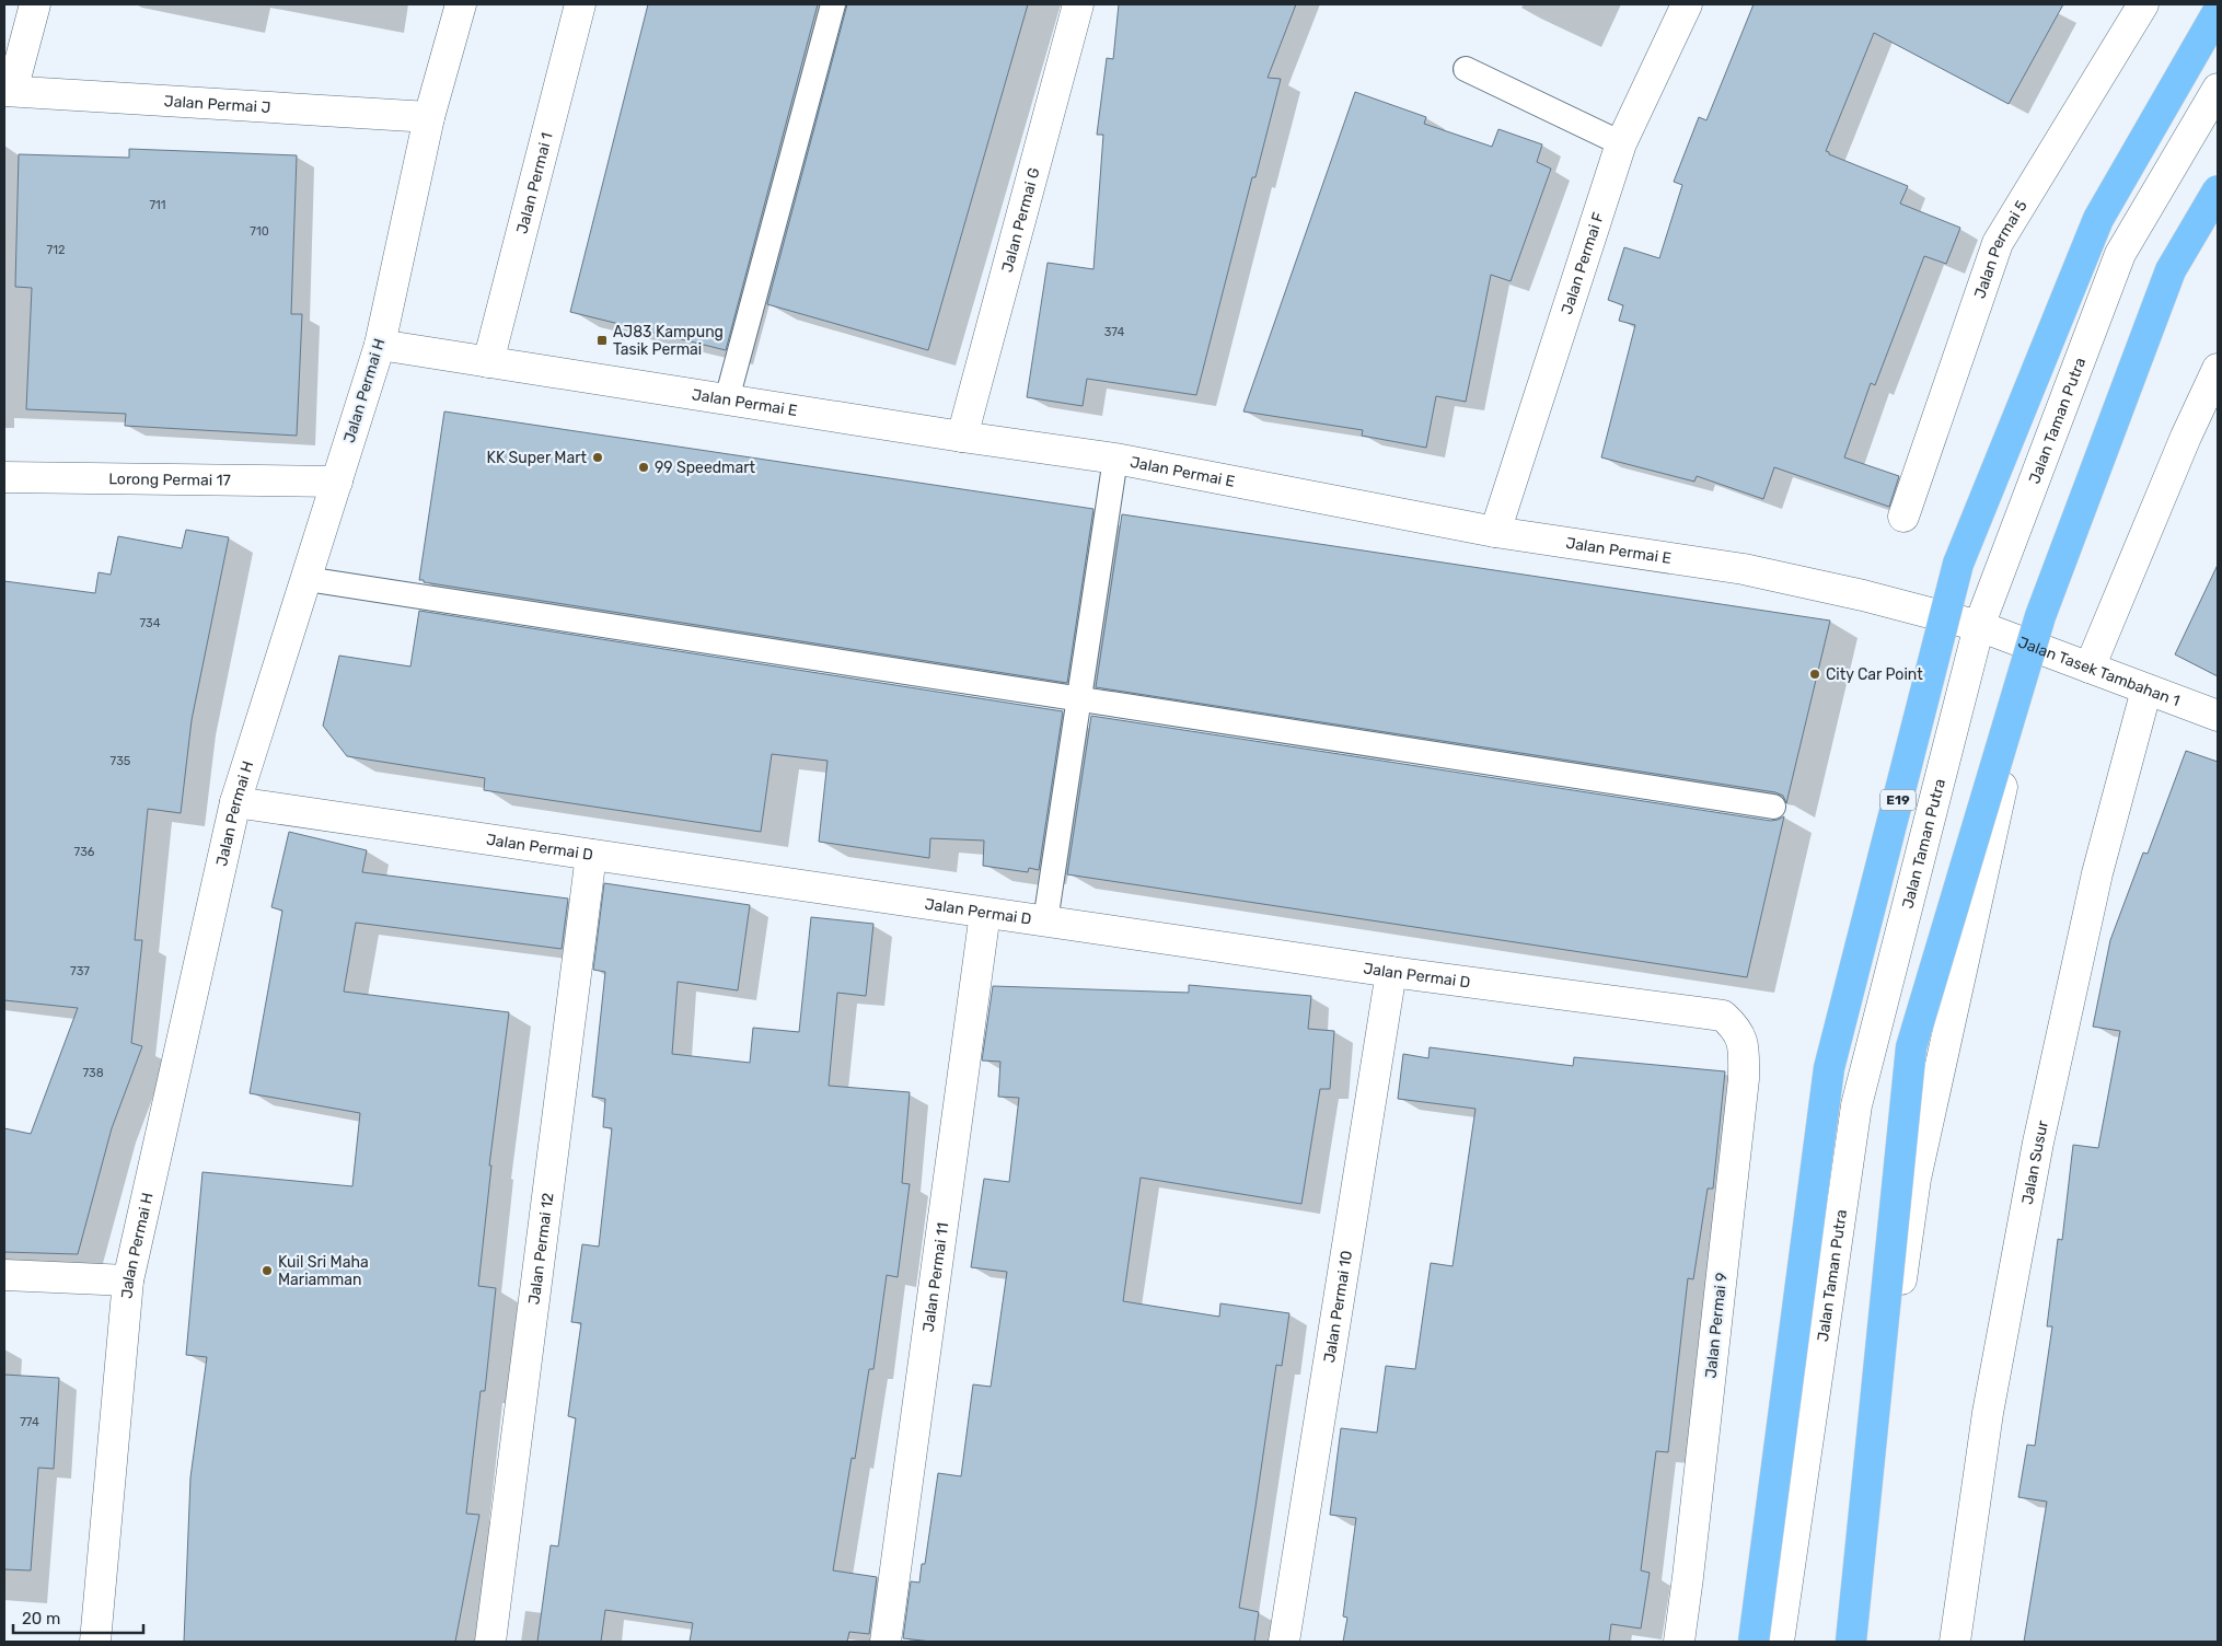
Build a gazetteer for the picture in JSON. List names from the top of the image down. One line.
{"streets":{"highway":["E19"],"street":["Jalan Permai J","Jalan Permai 1","Jalan Permai G","Jalan Permai 5","Jalan Permai F","Jalan Permai H","Jalan Permai E","Jalan Taman Putra","Lorong Permai 17","Jalan Tasek Tambahan 1","Jalan Permai D","Jalan Susur","Jalan Permai 12","Jalan Permai 11","Jalan Permai 10","Jalan Permai 9"]},"crossings":[["Jalan Permai J","Jalan Permai H"],["Jalan Permai 1","Jalan Permai E"],["Jalan Permai G","Jalan Permai E"],["Jalan Permai F","Jalan Permai E"],["Jalan Permai H","Jalan Permai E"],["Jalan Permai H","Lorong Permai 17"],["Jalan Permai H","Jalan Permai D"],["Jalan Permai E","Jalan Taman Putra"],["Jalan Permai E","Jalan Tasek Tambahan 1"],["Jalan Taman Putra","Jalan Tasek Tambahan 1"],["Jalan Tasek Tambahan 1","Jalan Susur"],["Jalan Permai D","Jalan Permai 12"],["Jalan Permai D","Jalan Permai 11"],["Jalan Permai D","Jalan Permai 10"],["Jalan Permai D","Jalan Permai 9"]],"places":{"transit":["AJ83 Kampung Tasik Permai"],"other":["KK Super Mart","99 Speedmart","City Car Point","Kuil Sri Maha Mariamman"]},"house_numbers":["711","710","712","374","734","735","736","737","738","774"],"scale_bar":"20 m"}
